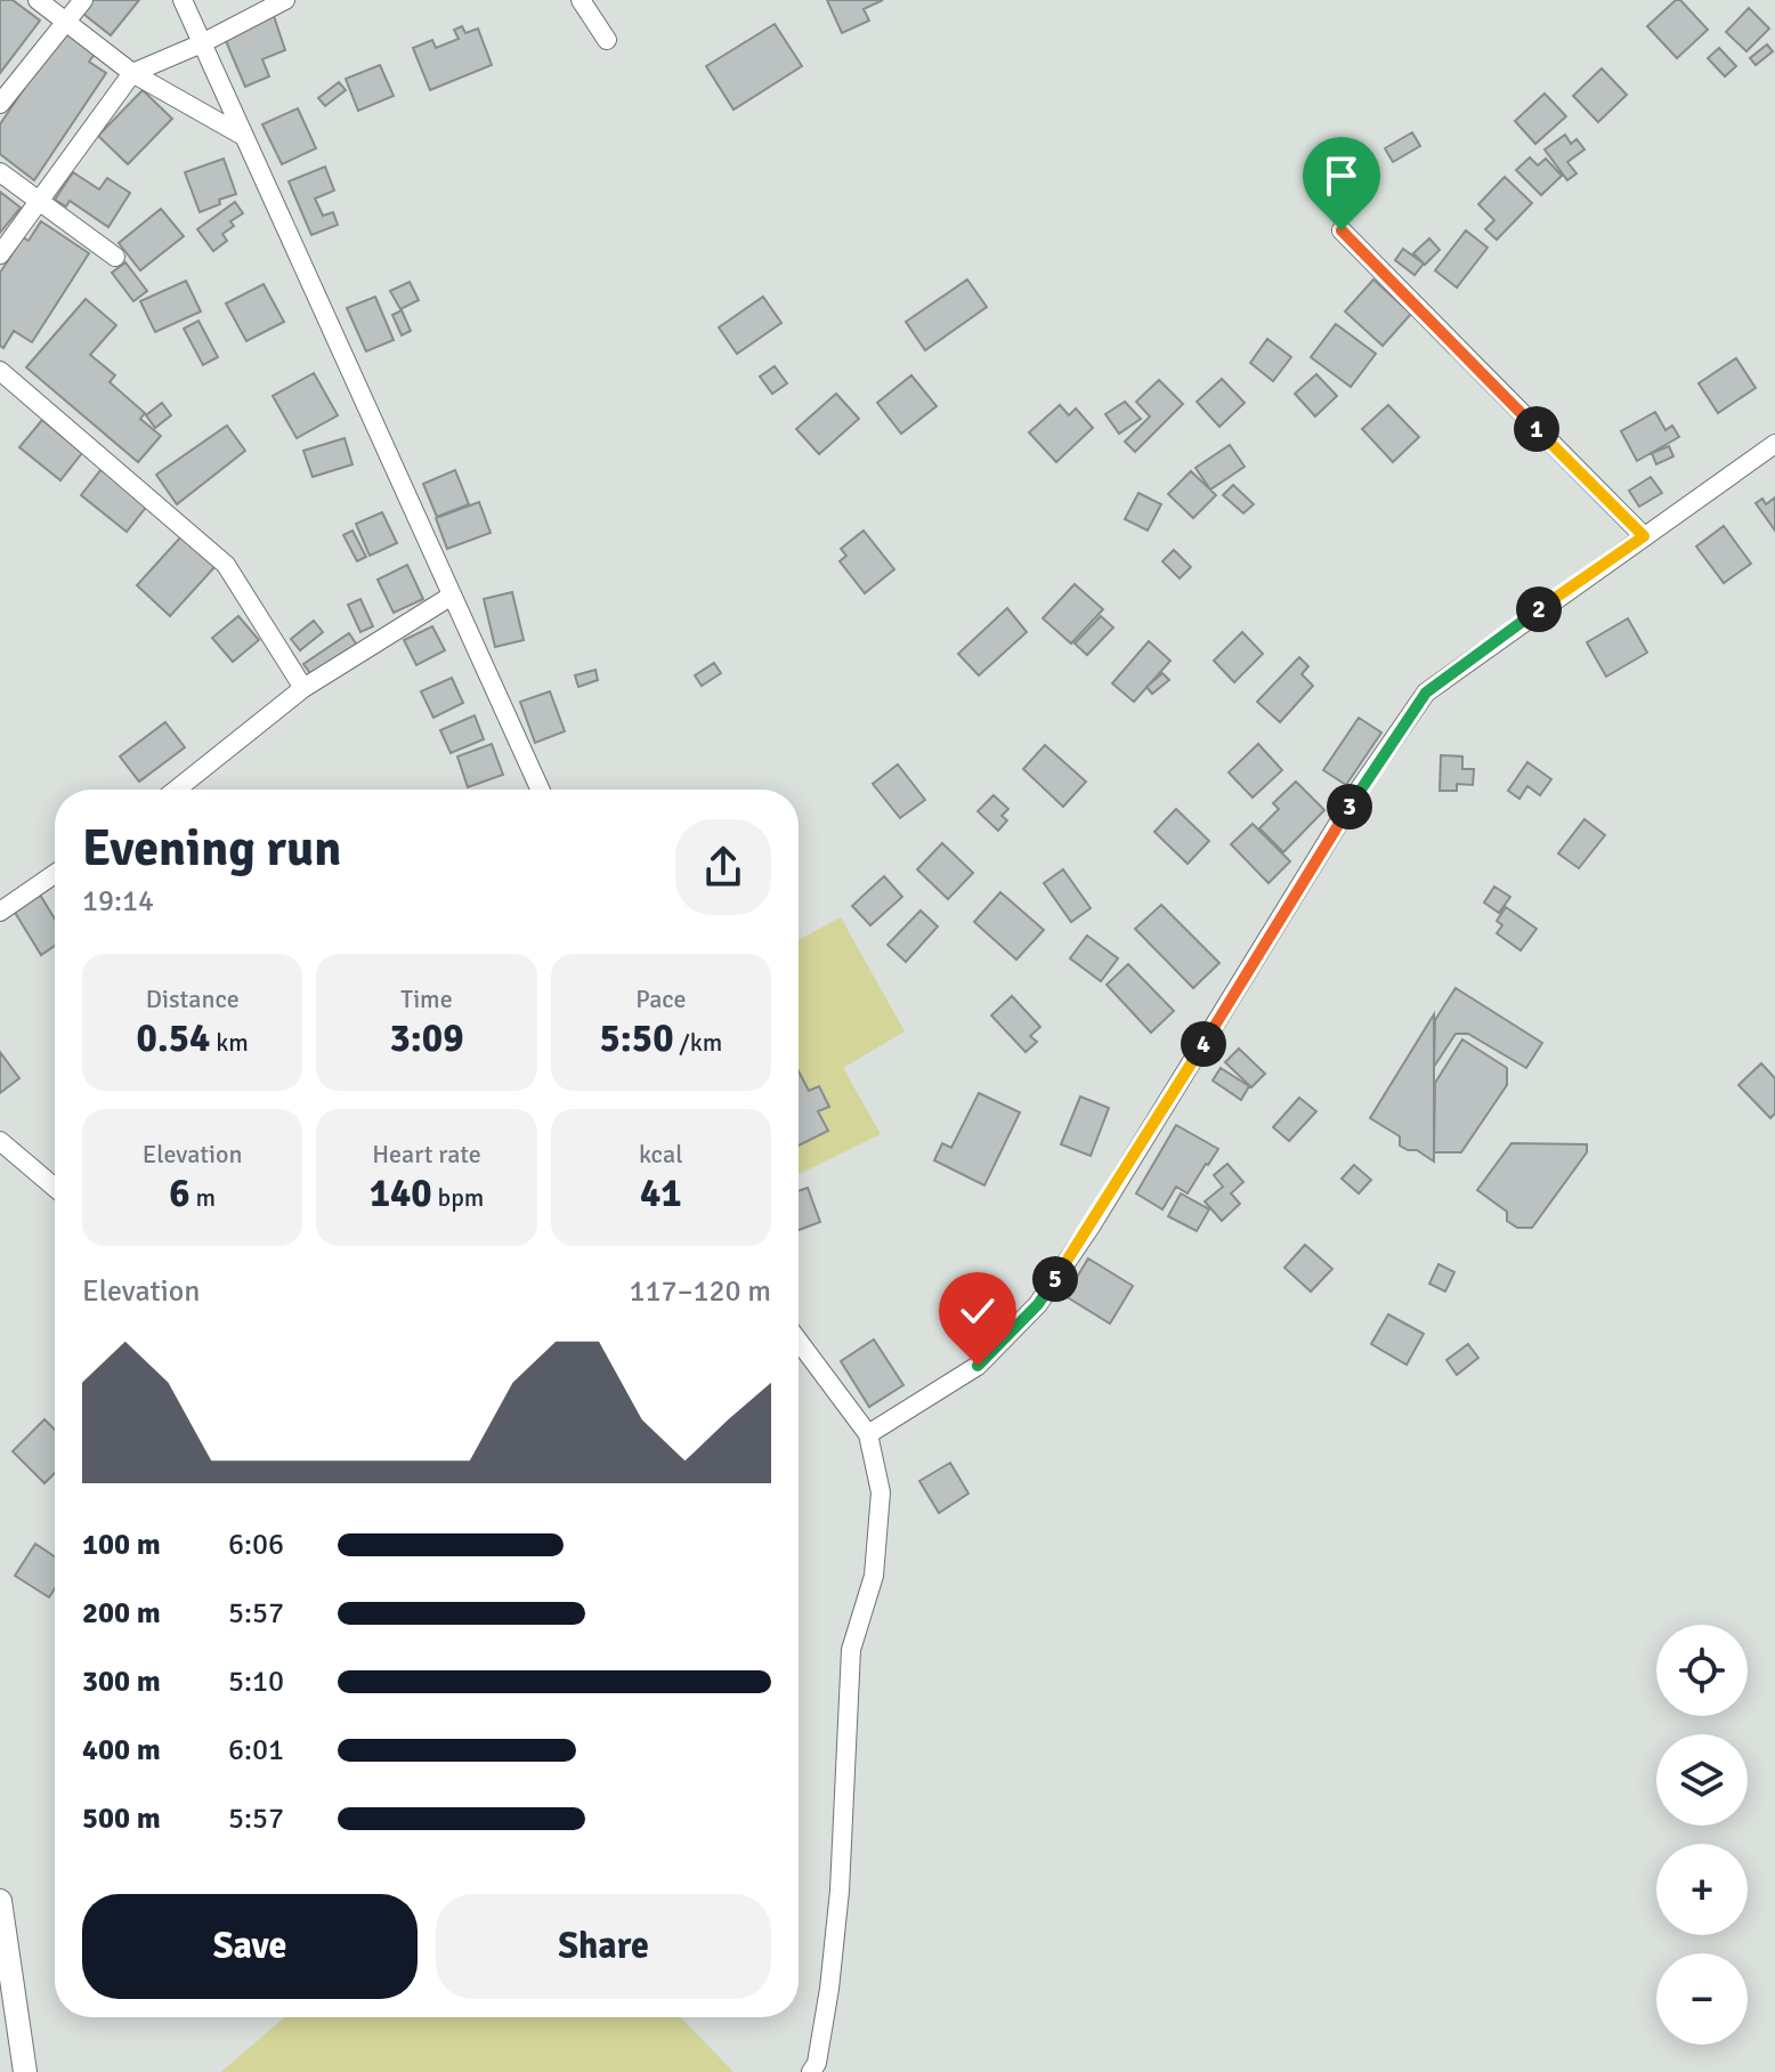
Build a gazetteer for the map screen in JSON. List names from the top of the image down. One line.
{"page":{"pins":["1","2","3","4","5"],"heading":["Evening run","19:14"],"stats":[["Distance","0.54 km"],["Time","3:09"],["Pace","5:50 /km"],["Elevation","6 m"],["Heart rate","140 bpm"],["kcal","41"]],"chart":["Elevation","117–120 m"],"list":[{"name":"100 m","note":"6:06"},{"name":"200 m","note":"5:57"},{"name":"300 m","note":"5:10"},{"name":"400 m","note":"6:01"},{"name":"500 m","note":"5:57"}],"map_buttons":["+","−"],"buttons":["Save","Share"]}}
